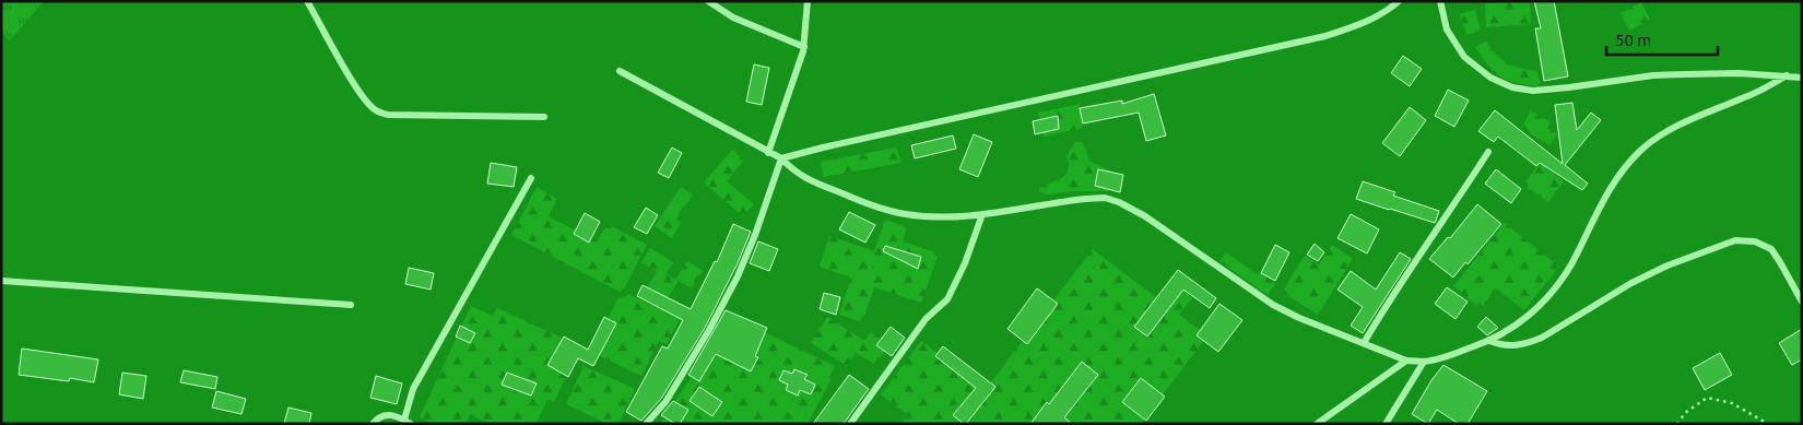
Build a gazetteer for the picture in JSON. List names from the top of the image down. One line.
{"scale_bar":"50 m"}
